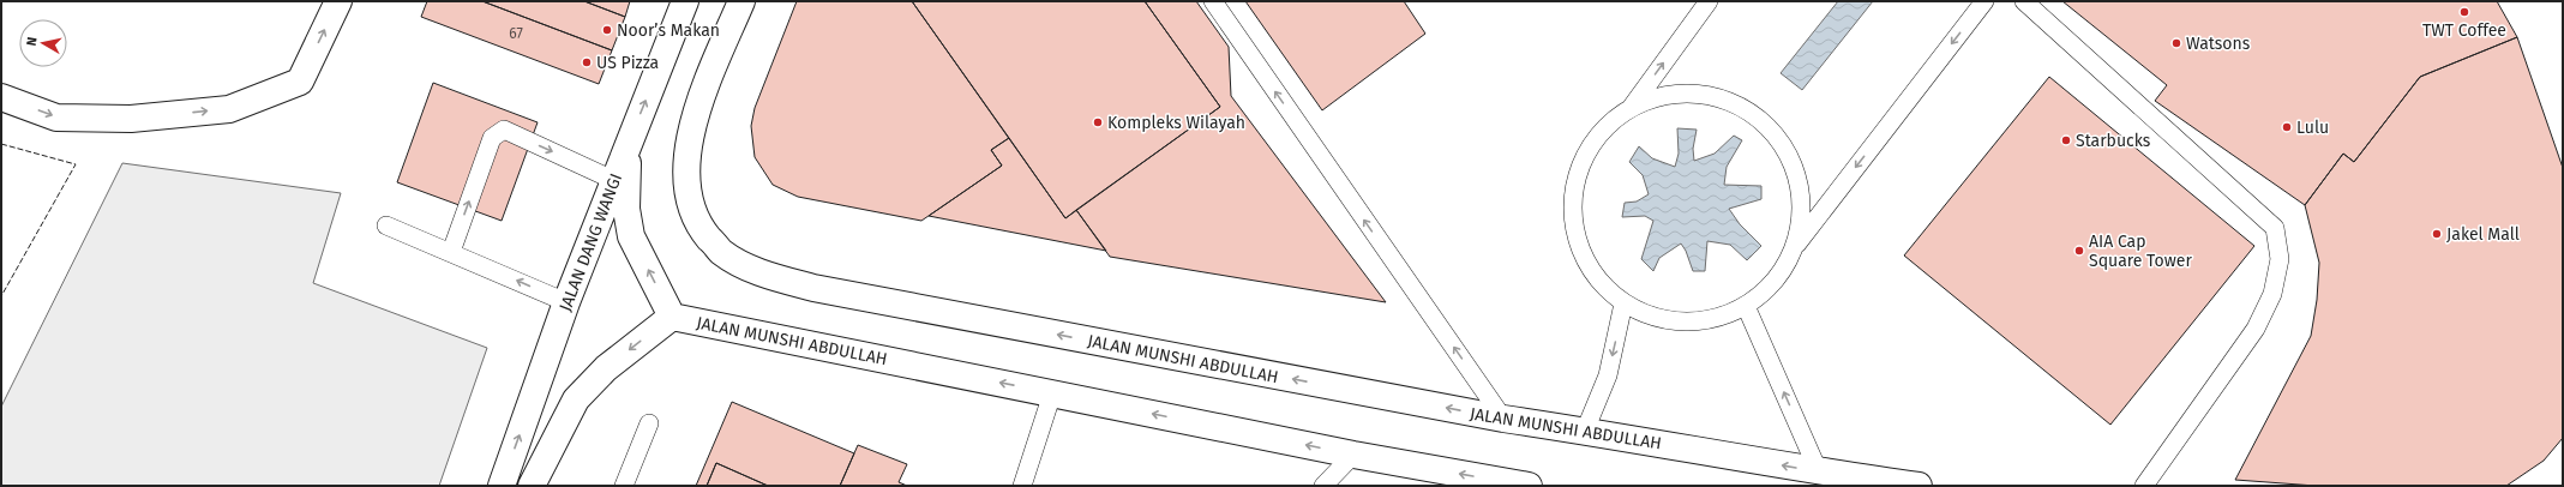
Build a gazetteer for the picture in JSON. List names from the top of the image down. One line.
{"streets":{"street":["JALAN DANG WANGI","JALAN MUNSHI ABDULLAH"]},"one_way":["JALAN DANG WANGI","JALAN MUNSHI ABDULLAH"],"places":["TWT Coffee","Noor’s Makan","Watsons","US Pizza","Kompleks Wilayah","Lulu","Starbucks","Jakel Mall","AIA Cap Square Tower"],"house_numbers":["67"],"north":"left"}
